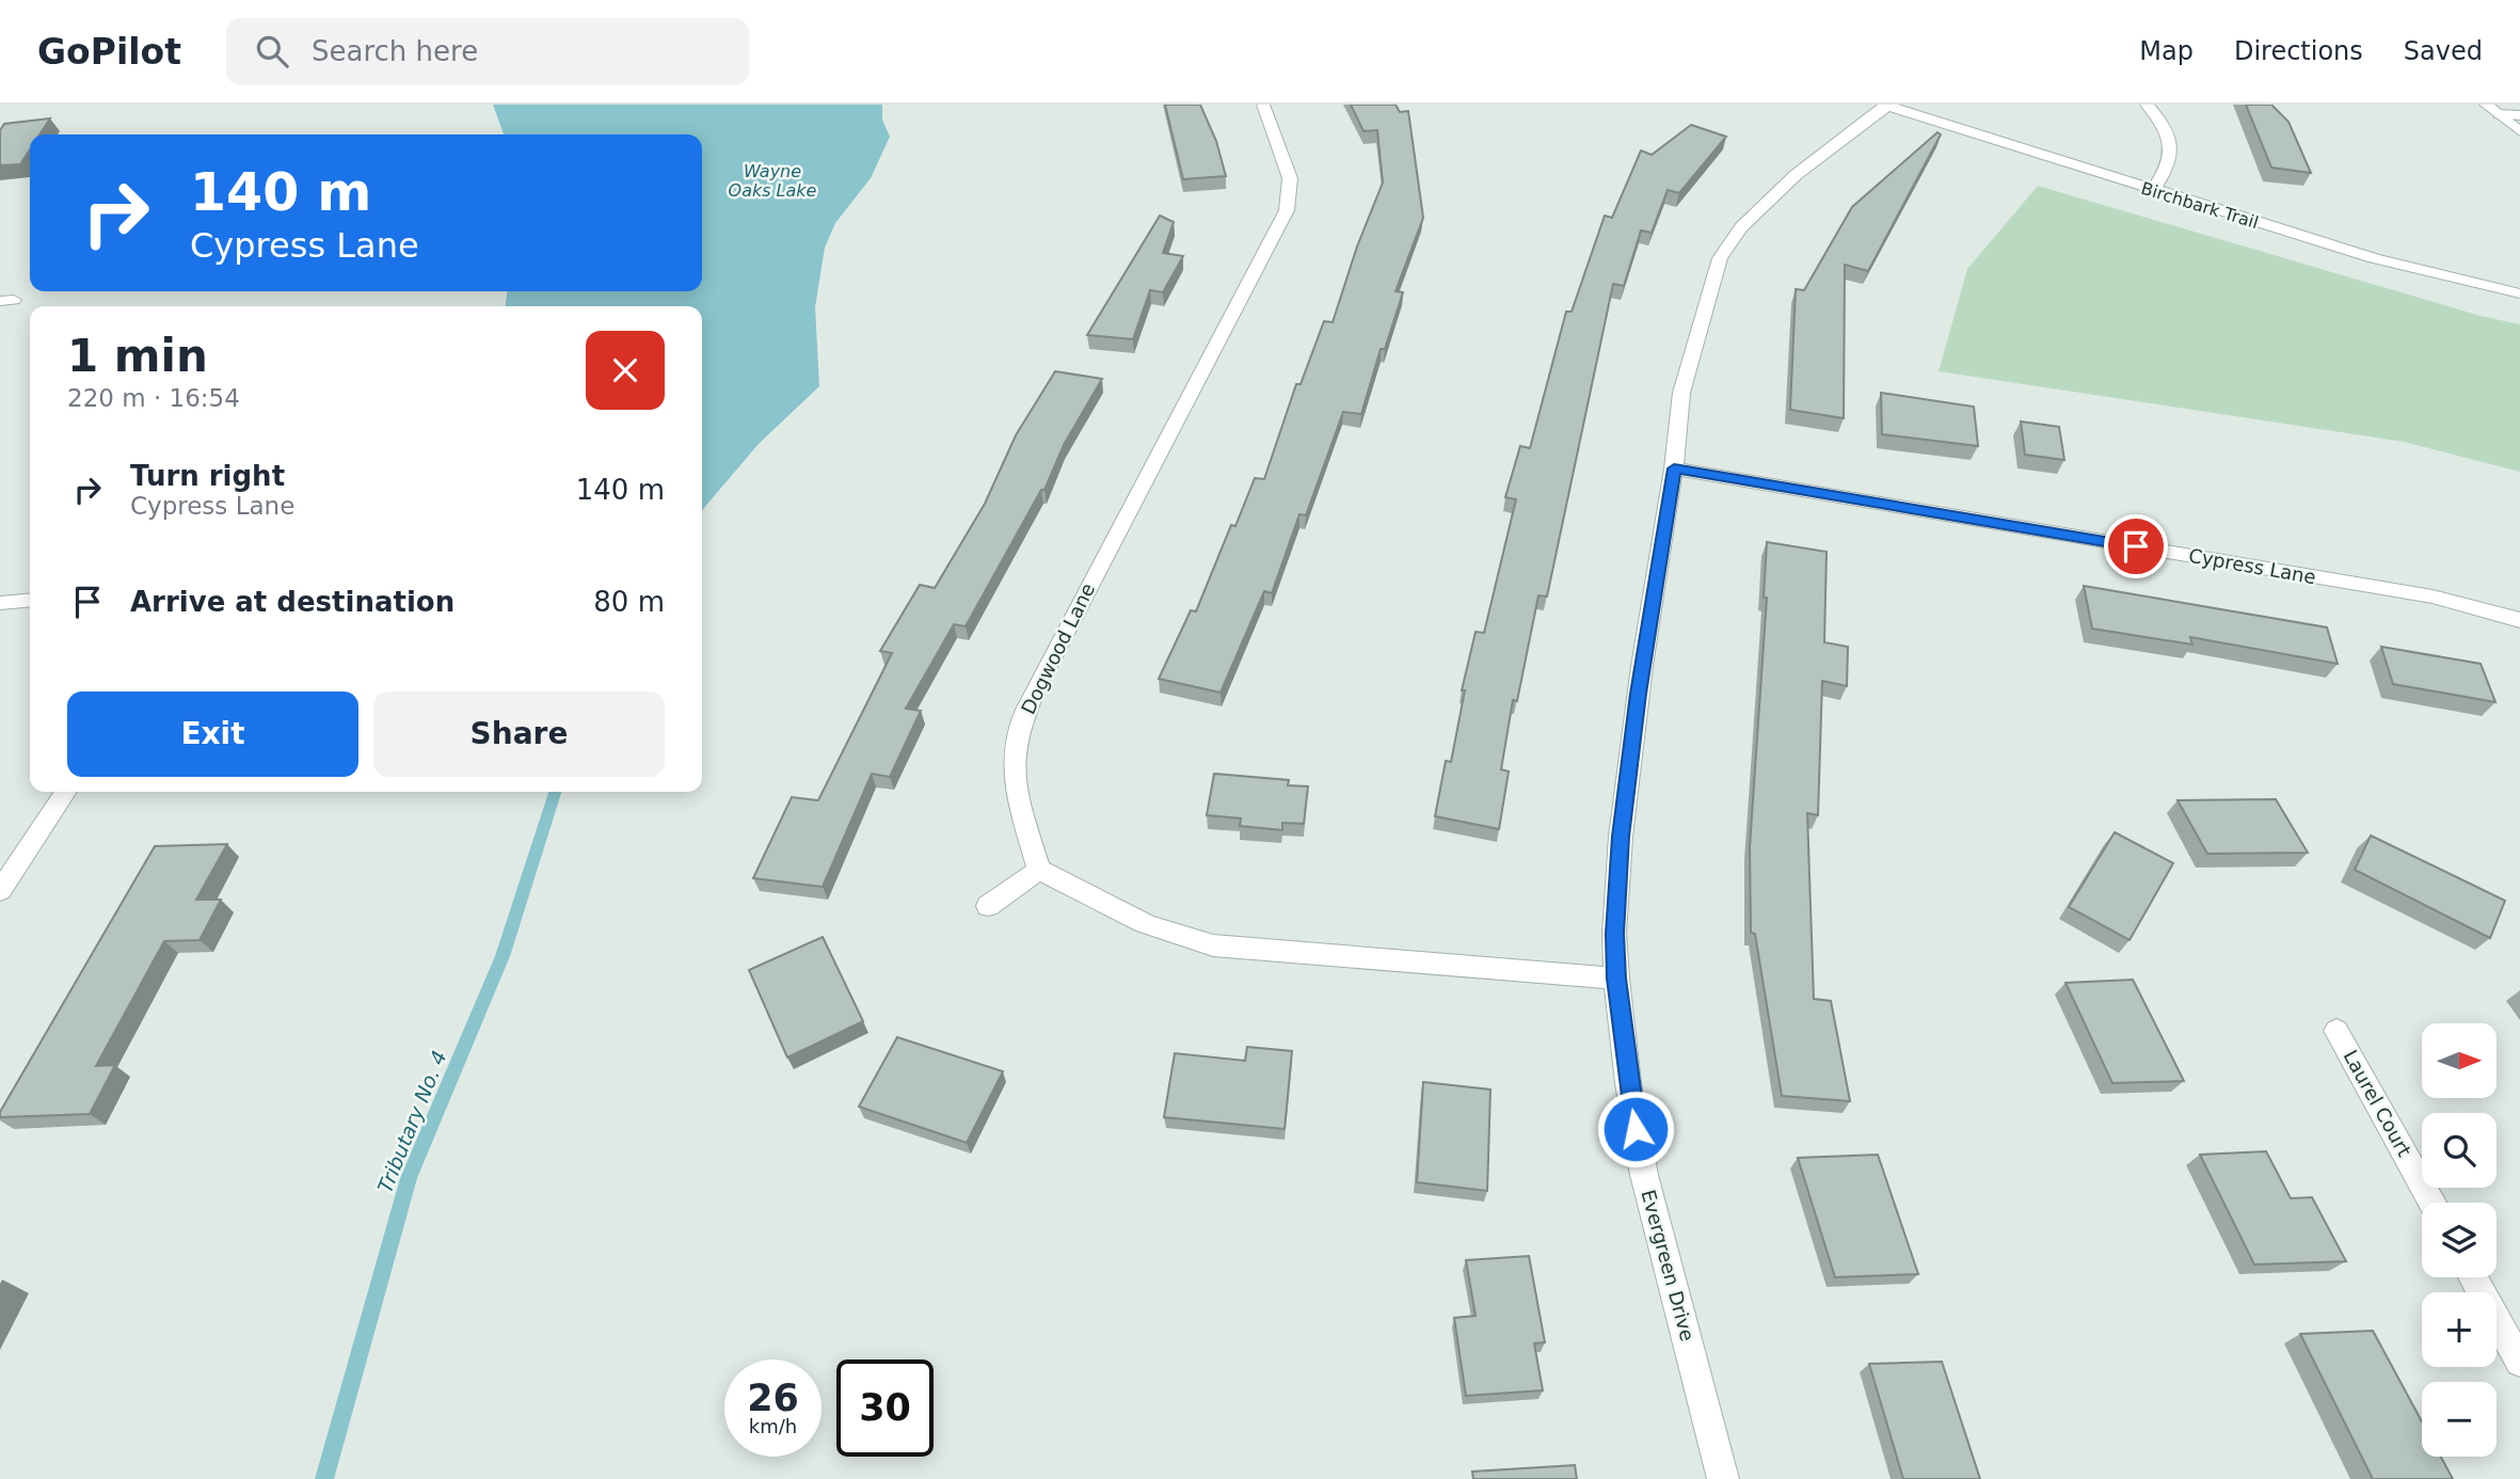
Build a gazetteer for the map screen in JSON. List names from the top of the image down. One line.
{"streets":{"street":["Birchbark Trail","Cypress Lane","Dogwood Lane","Laurel Court","Evergreen Drive"]},"crossings":[["Birchbark Trail","Evergreen Drive"],["Cypress Lane","Evergreen Drive"]],"water":["Wayne Oaks Lake","Tributary No. 4"],"north":"right","page":{"header":"GoPilot","search":"Search here","nav":["Map","Directions","Saved"],"turn":["140 m","Cypress Lane"],"heading":["1 min","220 m · 16:54"],"list":[{"name":"Turn right","note":"Cypress Lane","value":"140 m"},{"name":"Arrive at destination","value":"80 m"}],"buttons":["Exit","Share"],"map_buttons":["+","−"],"speed":"26 km/h","limit":"30"}}
